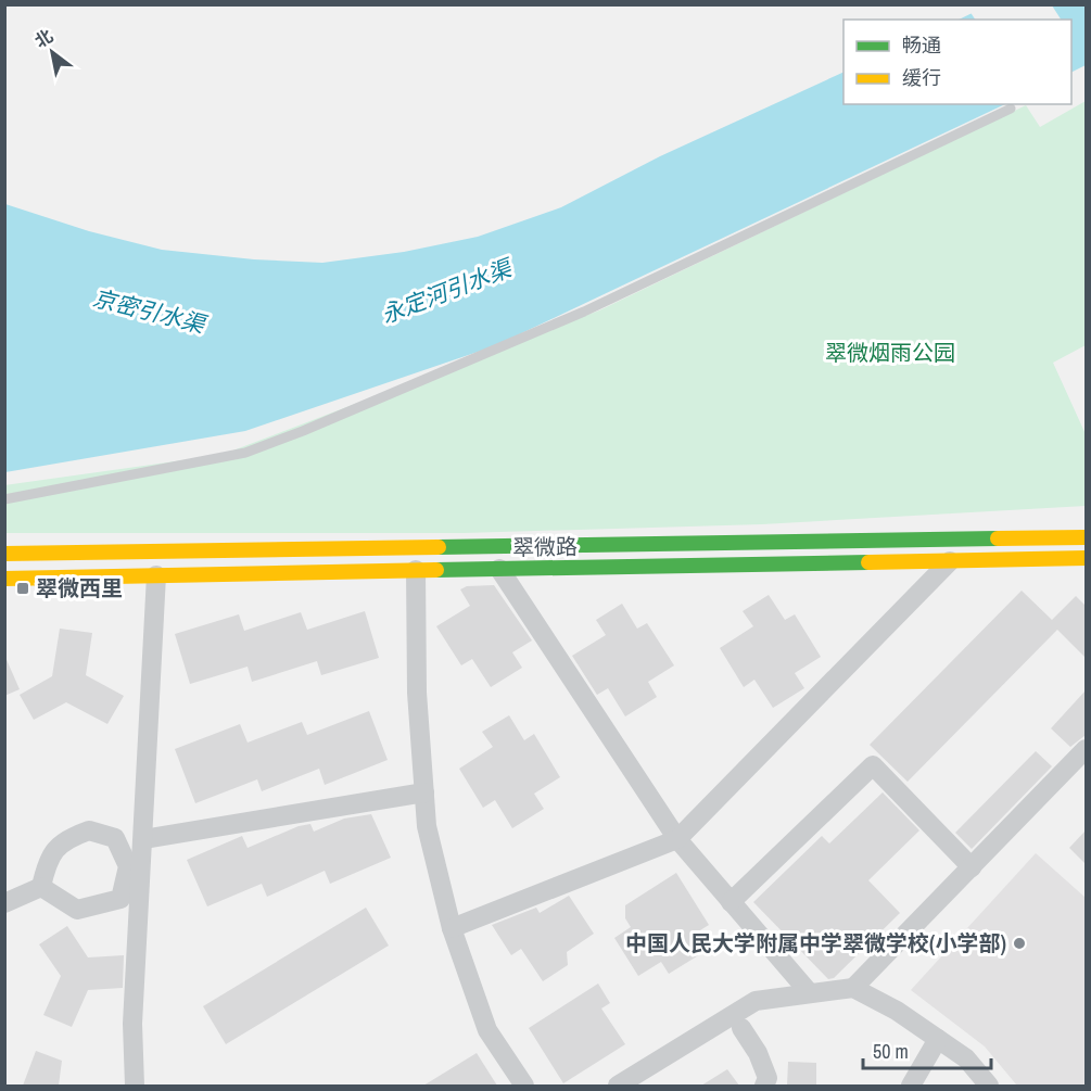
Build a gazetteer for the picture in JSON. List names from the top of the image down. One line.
{"streets":{"main road":["翠微路"]},"water":["永定河引水渠","京密引水渠"],"parks":["翠微烟雨公园"],"places":{"transit":["翠微西里"],"other":["中国人民大学附属中学翠微学校(小学部)"]},"legend":["畅通","缓行"],"scale_bar":"50 m","north":"top left"}
